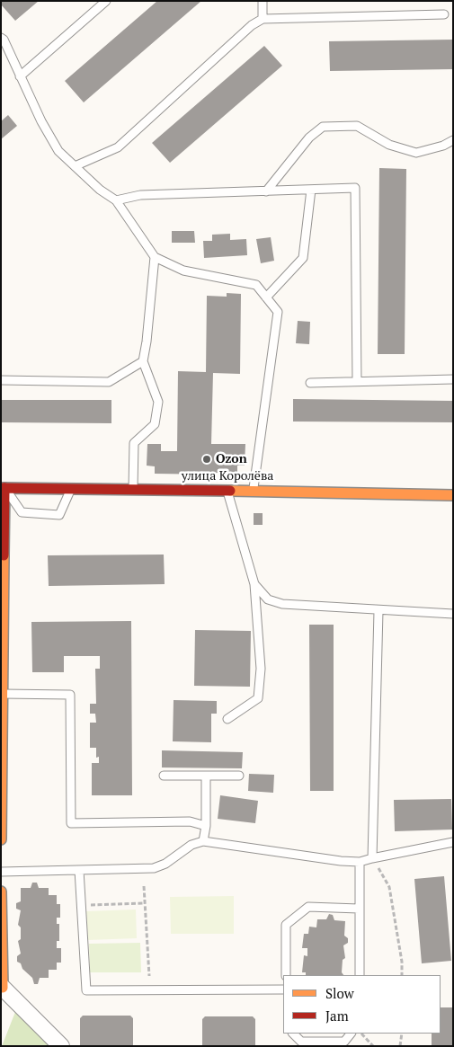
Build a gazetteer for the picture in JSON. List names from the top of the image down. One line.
{"streets":{"street":["улица Королёва"]},"places":["Ozon"],"legend":["Slow","Jam"]}
